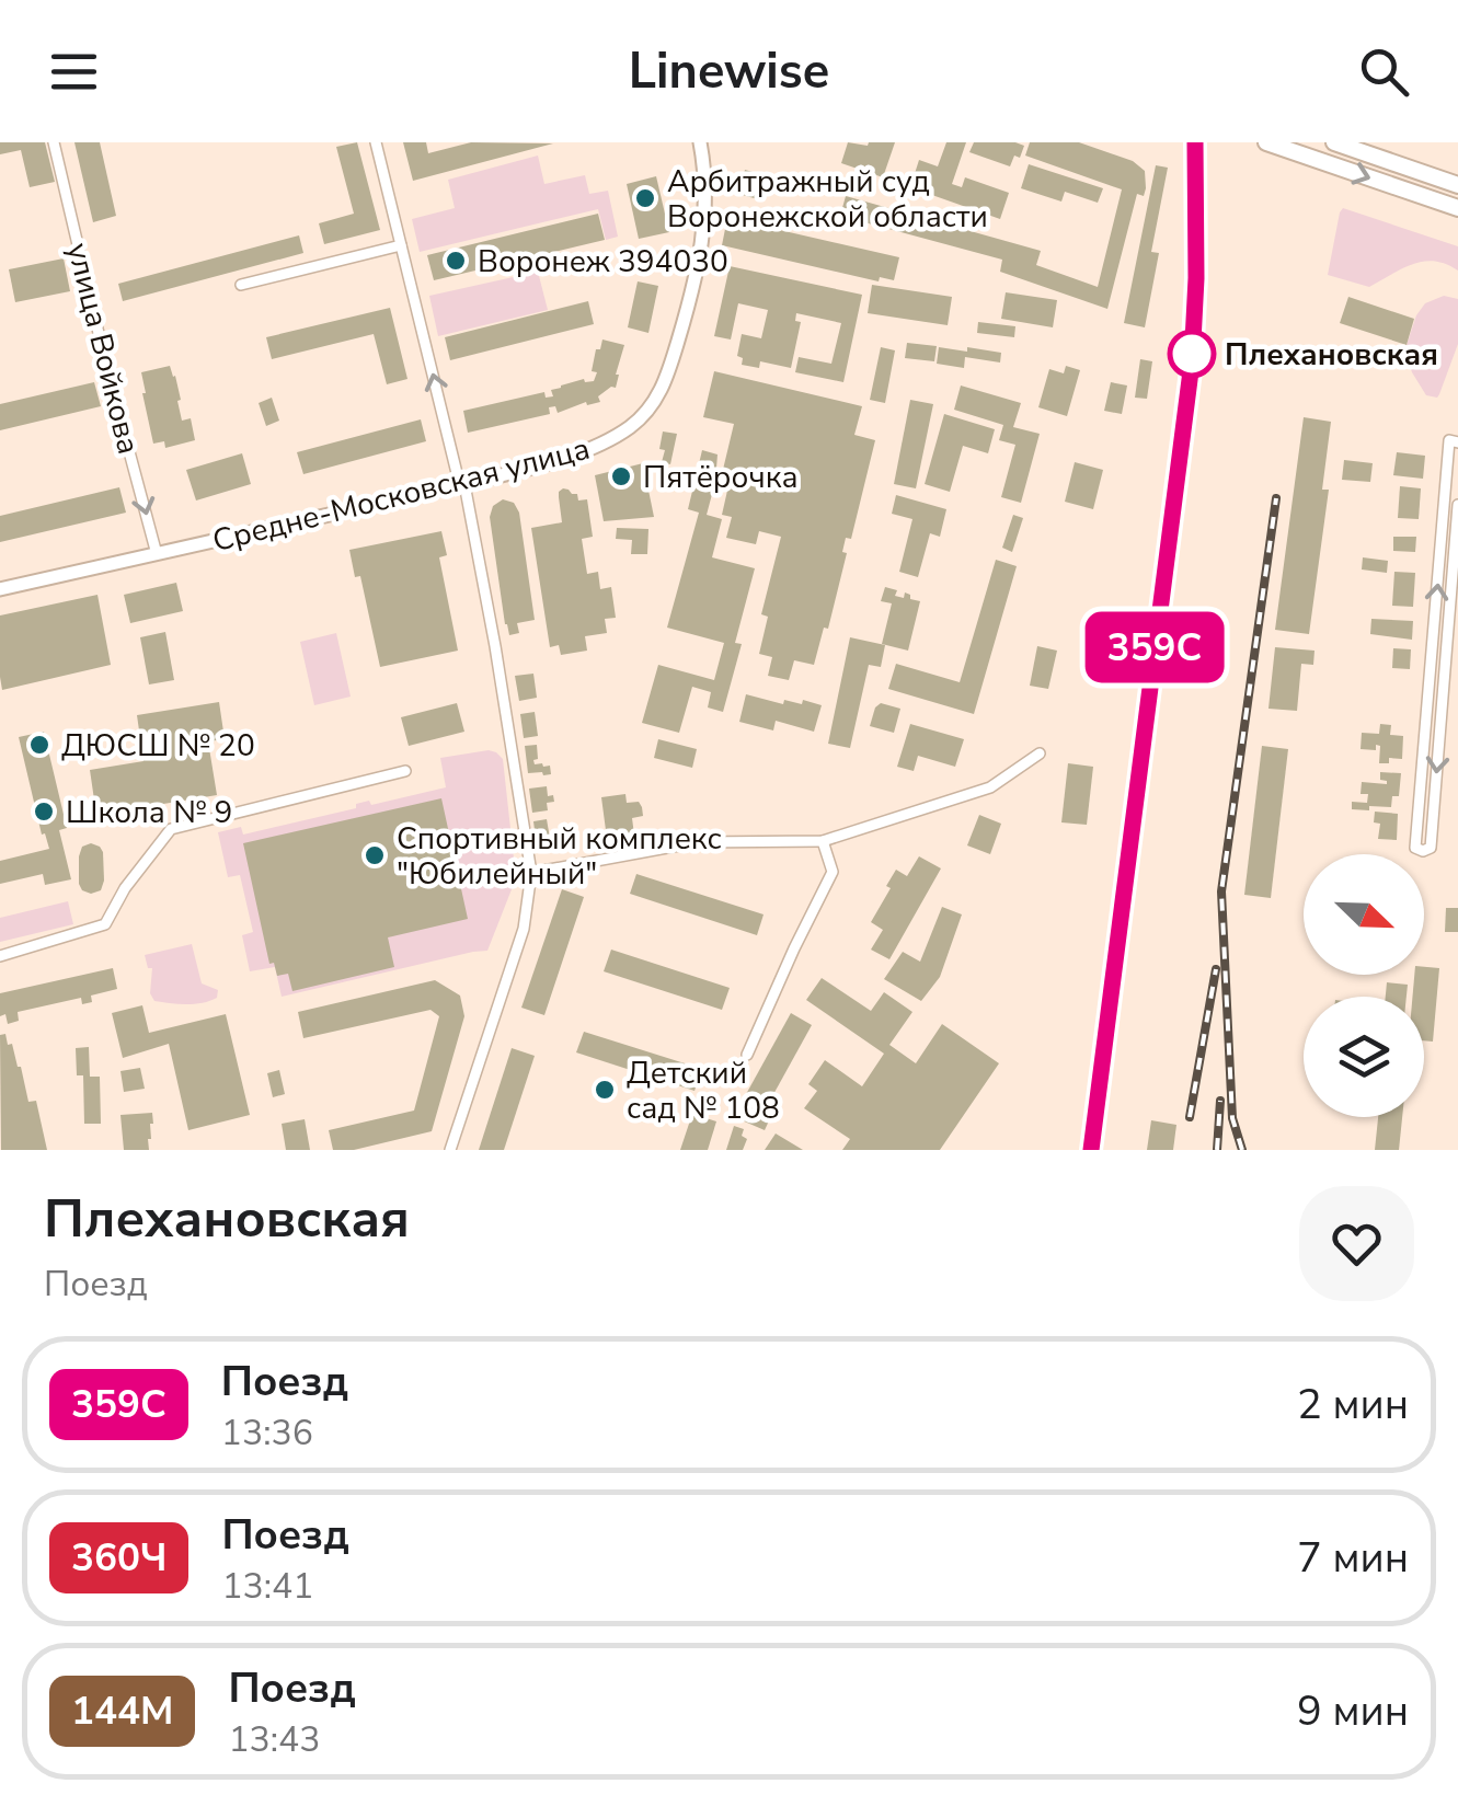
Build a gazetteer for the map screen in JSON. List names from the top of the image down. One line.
{"streets":{"street":["улица Войкова","Средне-Московская улица"]},"crossings":[["улица Войкова","Средне-Московская улица"]],"one_way":["улица Войкова"],"places":["Арбитражный суд Воронежской области","Воронеж 394030","Плехановская","Пятёрочка","ДЮСШ № 20","Школа № 9","Спортивный комплекс \"Юбилейный\"","Детский сад № 108"],"north":"bottom right","page":{"header":"Linewise","on_map":"359С","heading":["Плехановская","Поезд"],"list":[{"mark":"359С","name":"Поезд","note":"13:36","value":"2 мин"},{"mark":"360Ч","name":"Поезд","note":"13:41","value":"7 мин"},{"mark":"144М","name":"Поезд","note":"13:43","value":"9 мин"}]}}
